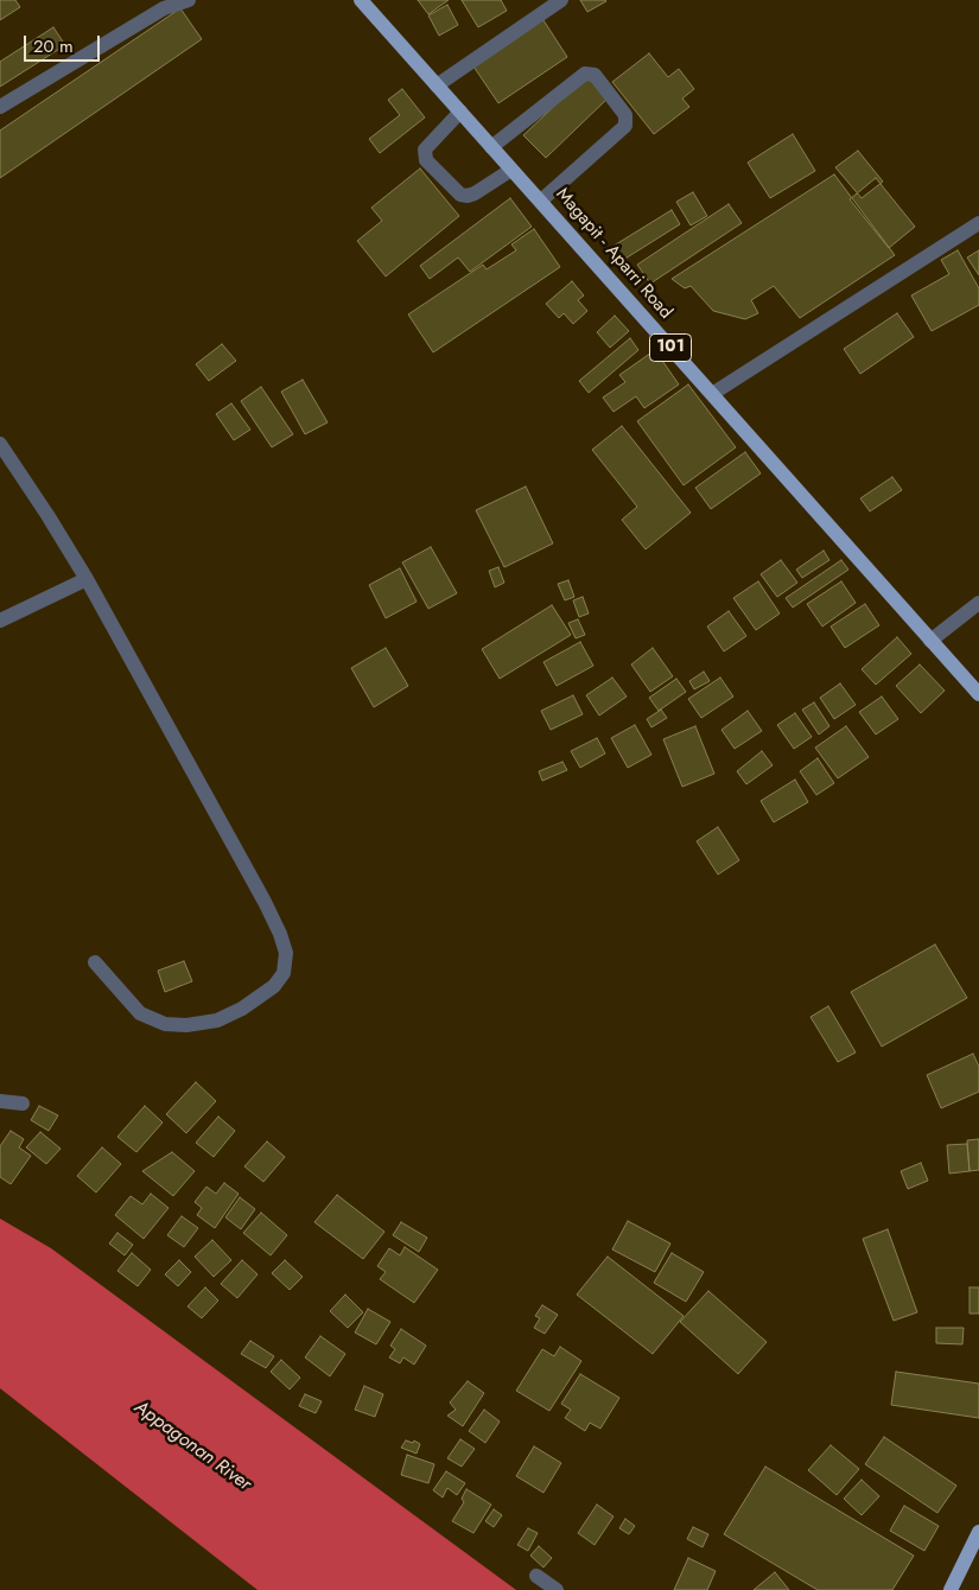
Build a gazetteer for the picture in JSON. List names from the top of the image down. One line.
{"streets":{"main road":["Magapit - Aparri Road","101"]},"water":["Appagonan River"],"scale_bar":"20 m"}
